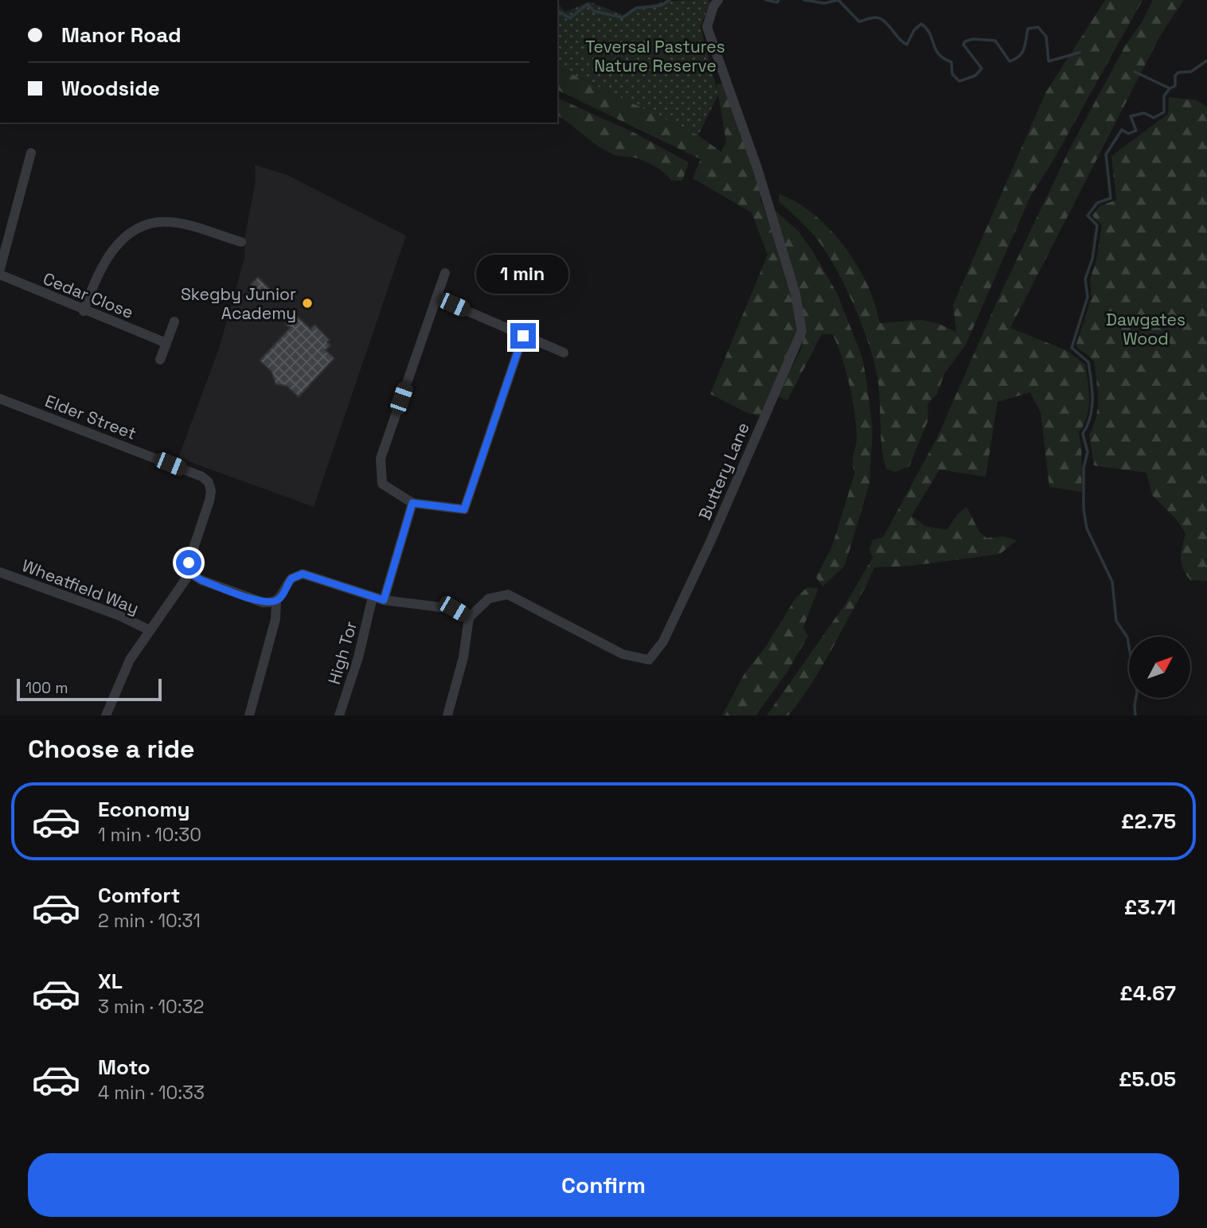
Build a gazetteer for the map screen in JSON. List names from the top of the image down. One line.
{"streets":{"street":["Cedar Close","Elder Street","Buttery Lane","Wheatfield Way","High Tor"]},"parks":["Teversal Pastures Nature Reserve","Dawgates Wood"],"places":["Skegby Junior Academy"],"scale_bar":"100 m","north":"top right","page":{"banner":["Manor Road","Woodside"],"bubble":"1 min","scale":"100 m","heading":"Choose a ride","list":[{"name":"Economy","note":"1 min · 10:30","value":"£2.75"},{"name":"Comfort","note":"2 min · 10:31","value":"£3.71"},{"name":"XL","note":"3 min · 10:32","value":"£4.67"},{"name":"Moto","note":"4 min · 10:33","value":"£5.05"}],"buttons":"Confirm"}}
